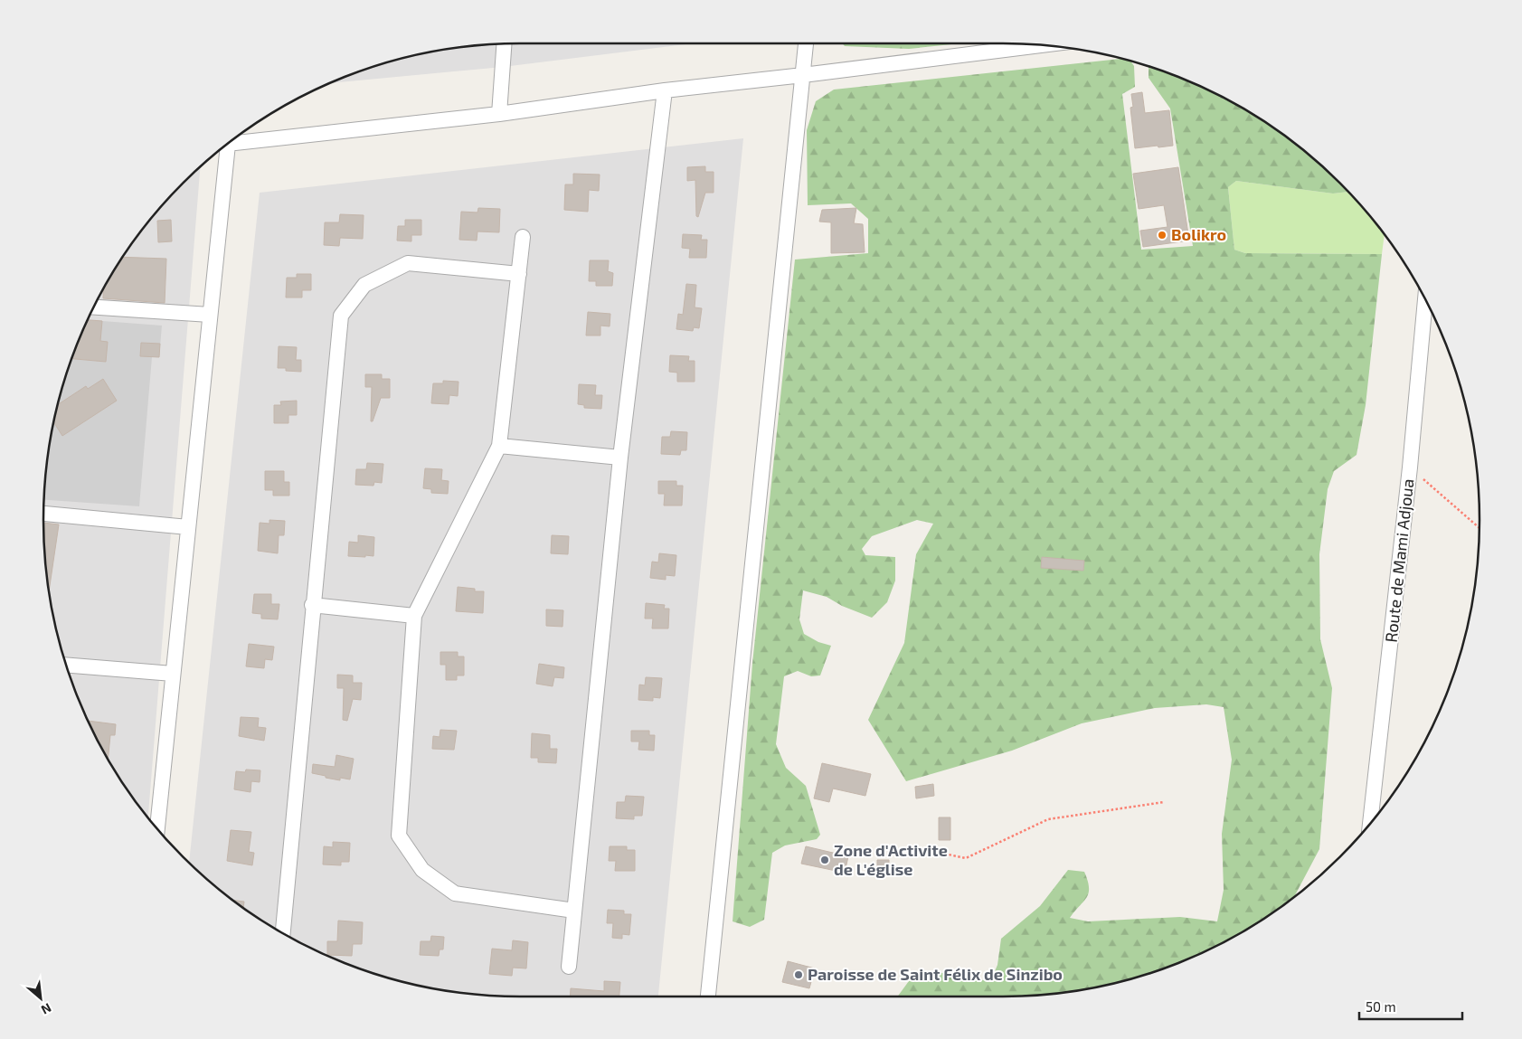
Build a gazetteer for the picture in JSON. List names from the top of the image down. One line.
{"streets":{"street":["Route de Mami Adjoua"]},"places":["Bolikro","Zone d'Activite de L'église","Paroisse de Saint Félix de Sinzibo"],"scale_bar":"50 m","north":"bottom right"}
